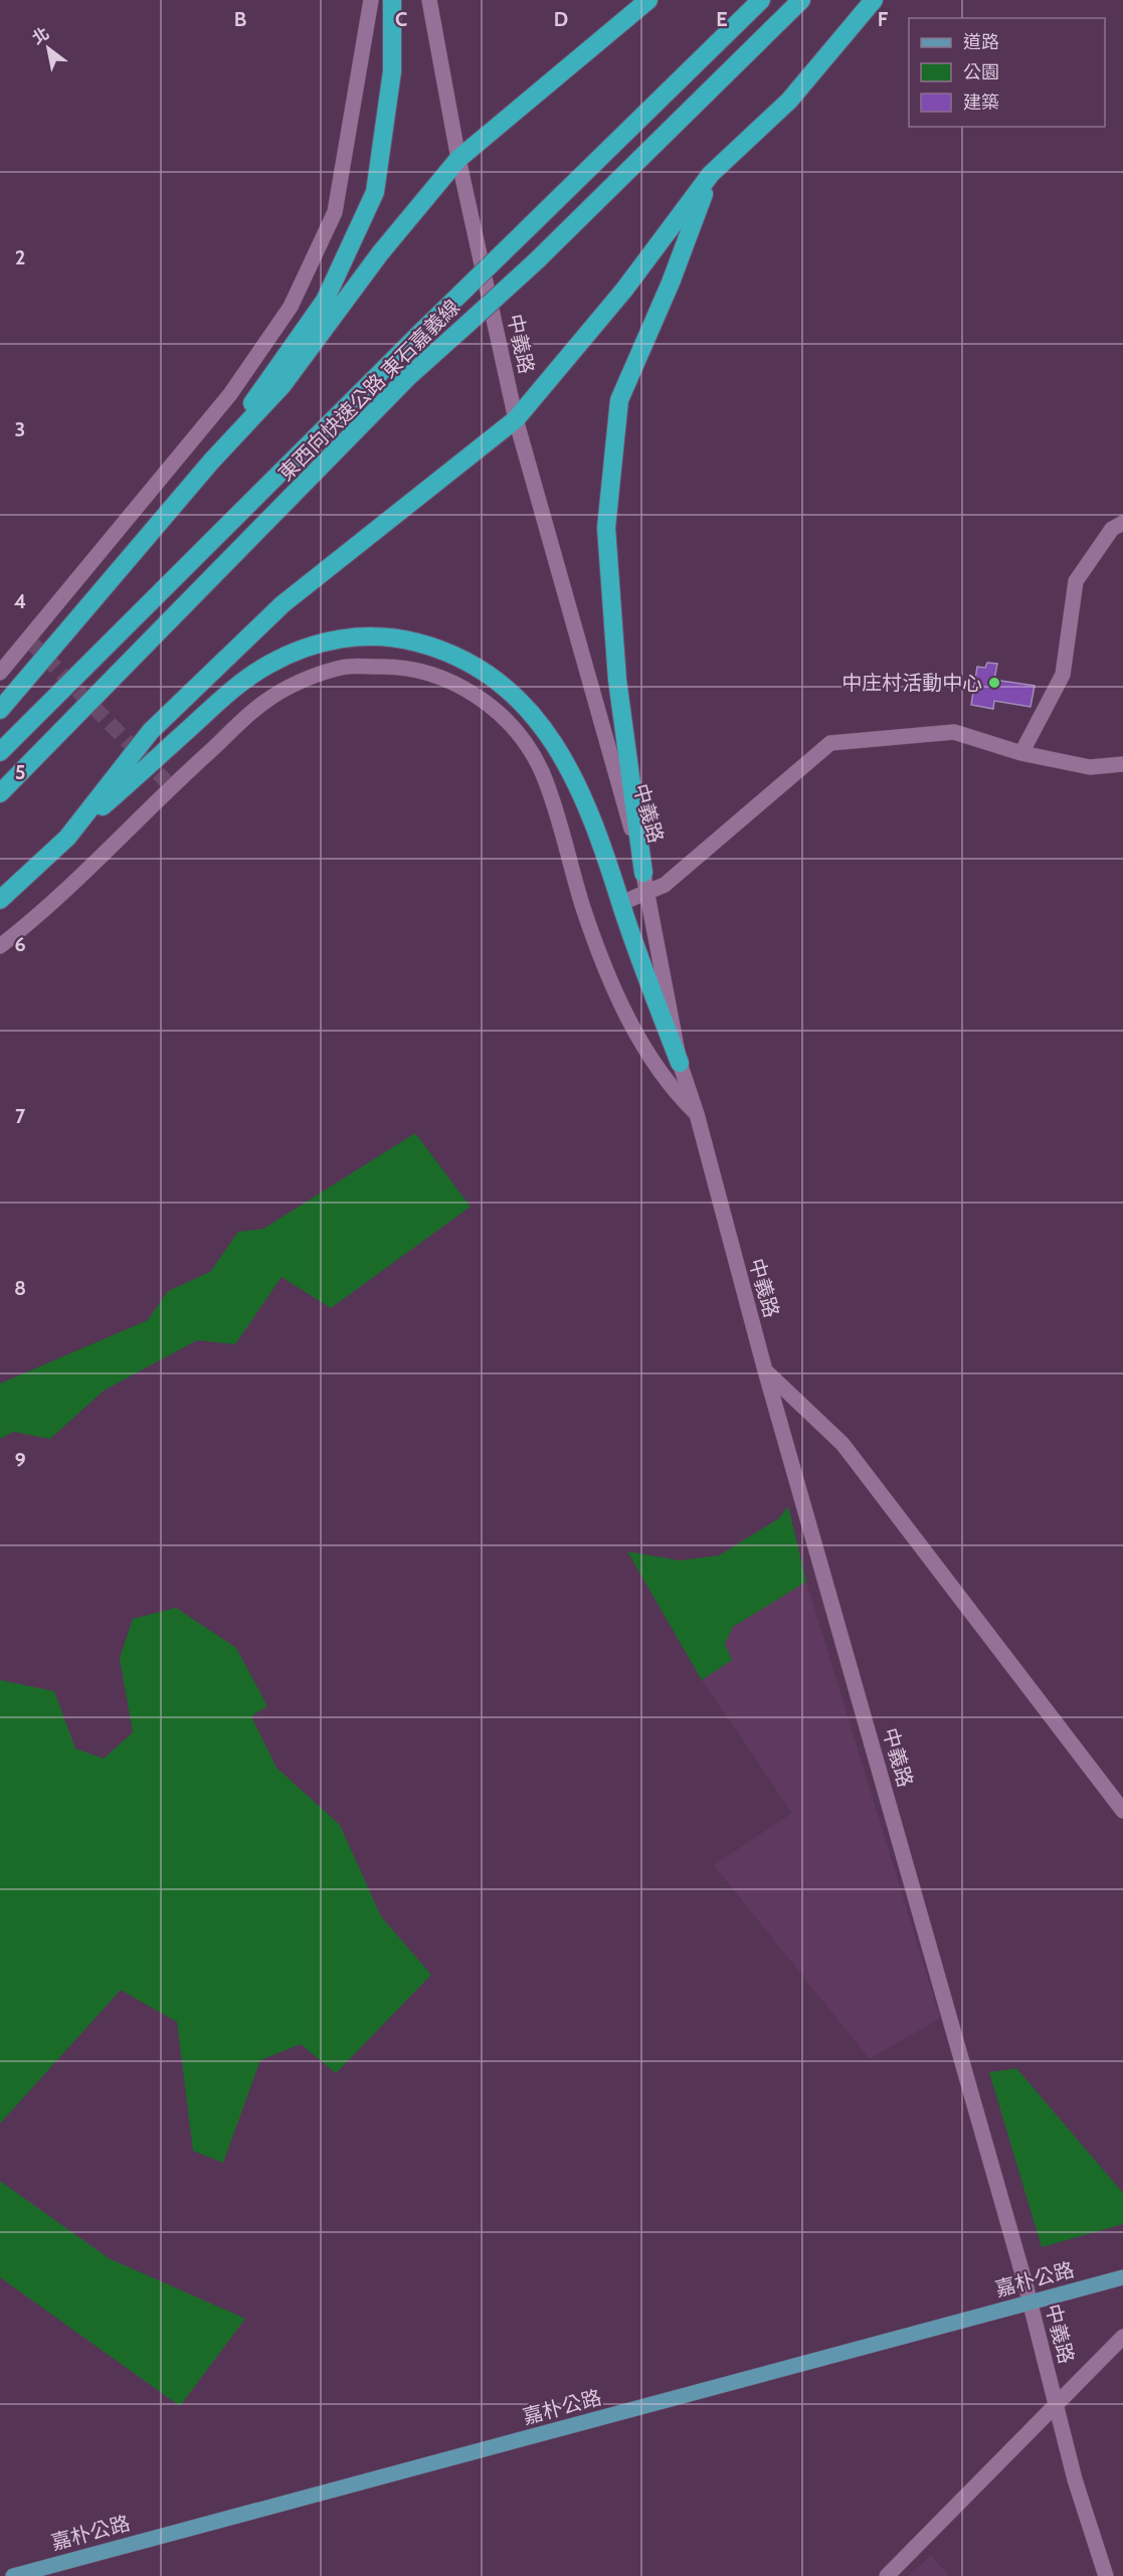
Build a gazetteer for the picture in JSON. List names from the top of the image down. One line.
{"streets":{"highway":["東西向快速公路 東石嘉義線"],"main road":["嘉朴公路"],"street":["中義路"]},"crossings":[["中義路","嘉朴公路"]],"places":["中庄村活動中心"],"legend":["道路","公園","建築"],"north":"top left","grid":{"columns":["B","C","D","E","F"],"rows":["2","3","4","5","6","7","8","9"]}}
